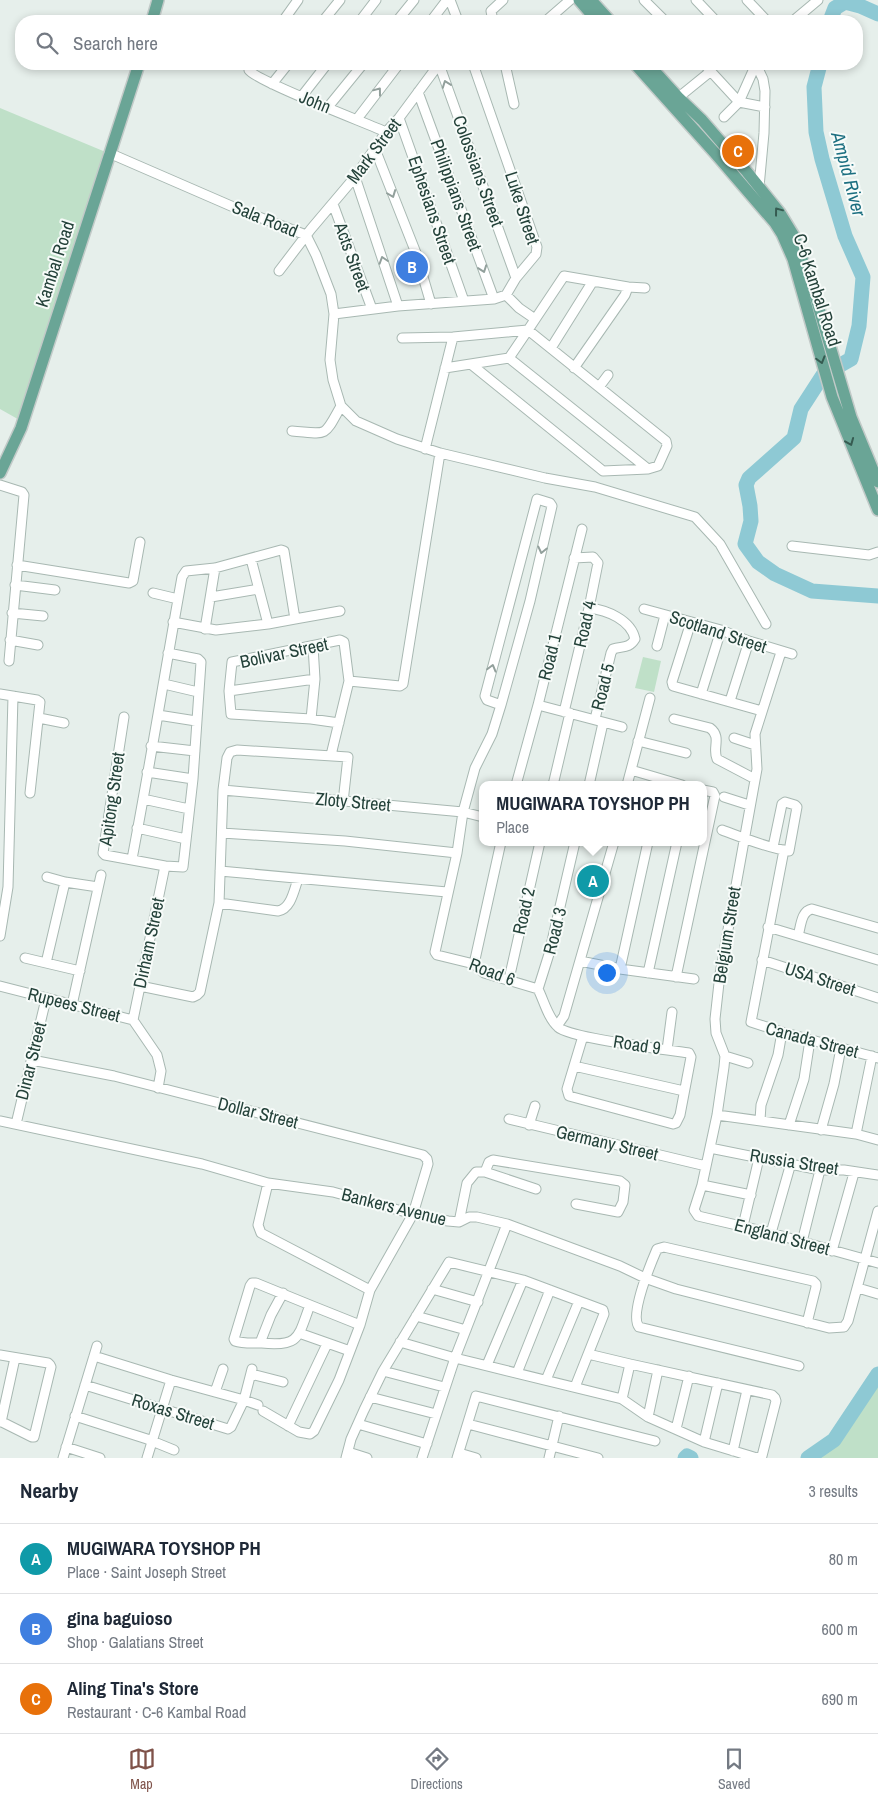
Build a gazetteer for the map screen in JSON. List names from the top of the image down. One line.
{"streets":{"main road":["Kambal Road","C-6 Kambal Road"],"street":["John","Mark Street","Colossians Street","Philippians Street","Luke Street","Ephesians Street","Sala Road","Acts Street","Road 4","Scotland Street","Bolivar Street","Road 1","Road 5","Apitong Street","Zloty Street","Road 2","Road 3","Belgium Street","Dirham Street","Road 6","USA Street","Rupees Street","Canada Street","Road 9","Dinar Street","Dollar Street","Germany Street","Russia Street","Bankers Avenue","England Street","Roxas Street"]},"crossings":[["John","Mark Street"],["Mark Street","Philippians Street"],["Mark Street","Ephesians Street"],["Mark Street","Sala Road"],["Mark Street","Acts Street"],["Colossians Street","Luke Street"],["Sala Road","Kambal Road"],["Road 4","Road 1"],["Road 4","Road 5"],["Scotland Street","Belgium Street"],["Road 2","Road 6"],["Road 3","Road 6"],["Belgium Street","Germany Street"],["Belgium Street","Russia Street"],["Belgium Street","England Street"],["Dirham Street","Rupees Street"],["USA Street","Canada Street"],["Rupees Street","Dinar Street"],["Rupees Street","Dollar Street"],["Dinar Street","Dollar Street"],["Dinar Street","Bankers Avenue"],["Dollar Street","Bankers Avenue"],["Dollar Street","Roxas Street"]],"one_way":["Colossians Street"],"water":["Ampid River"],"page":{"search":"Search here","pins":["C","B","A"],"popup":["MUGIWARA TOYSHOP PH","Place"],"heading":["Nearby","3 results"],"list":[{"mark":"A","name":"MUGIWARA TOYSHOP PH","note":"Place · Saint Joseph Street","value":"80 m"},{"mark":"B","name":"gina baguioso","note":"Shop · Galatians Street","value":"600 m"},{"mark":"C","name":"Aling Tina's Store","note":"Restaurant · C-6 Kambal Road","value":"690 m"}],"nav":["Map","Directions","Saved"]}}
